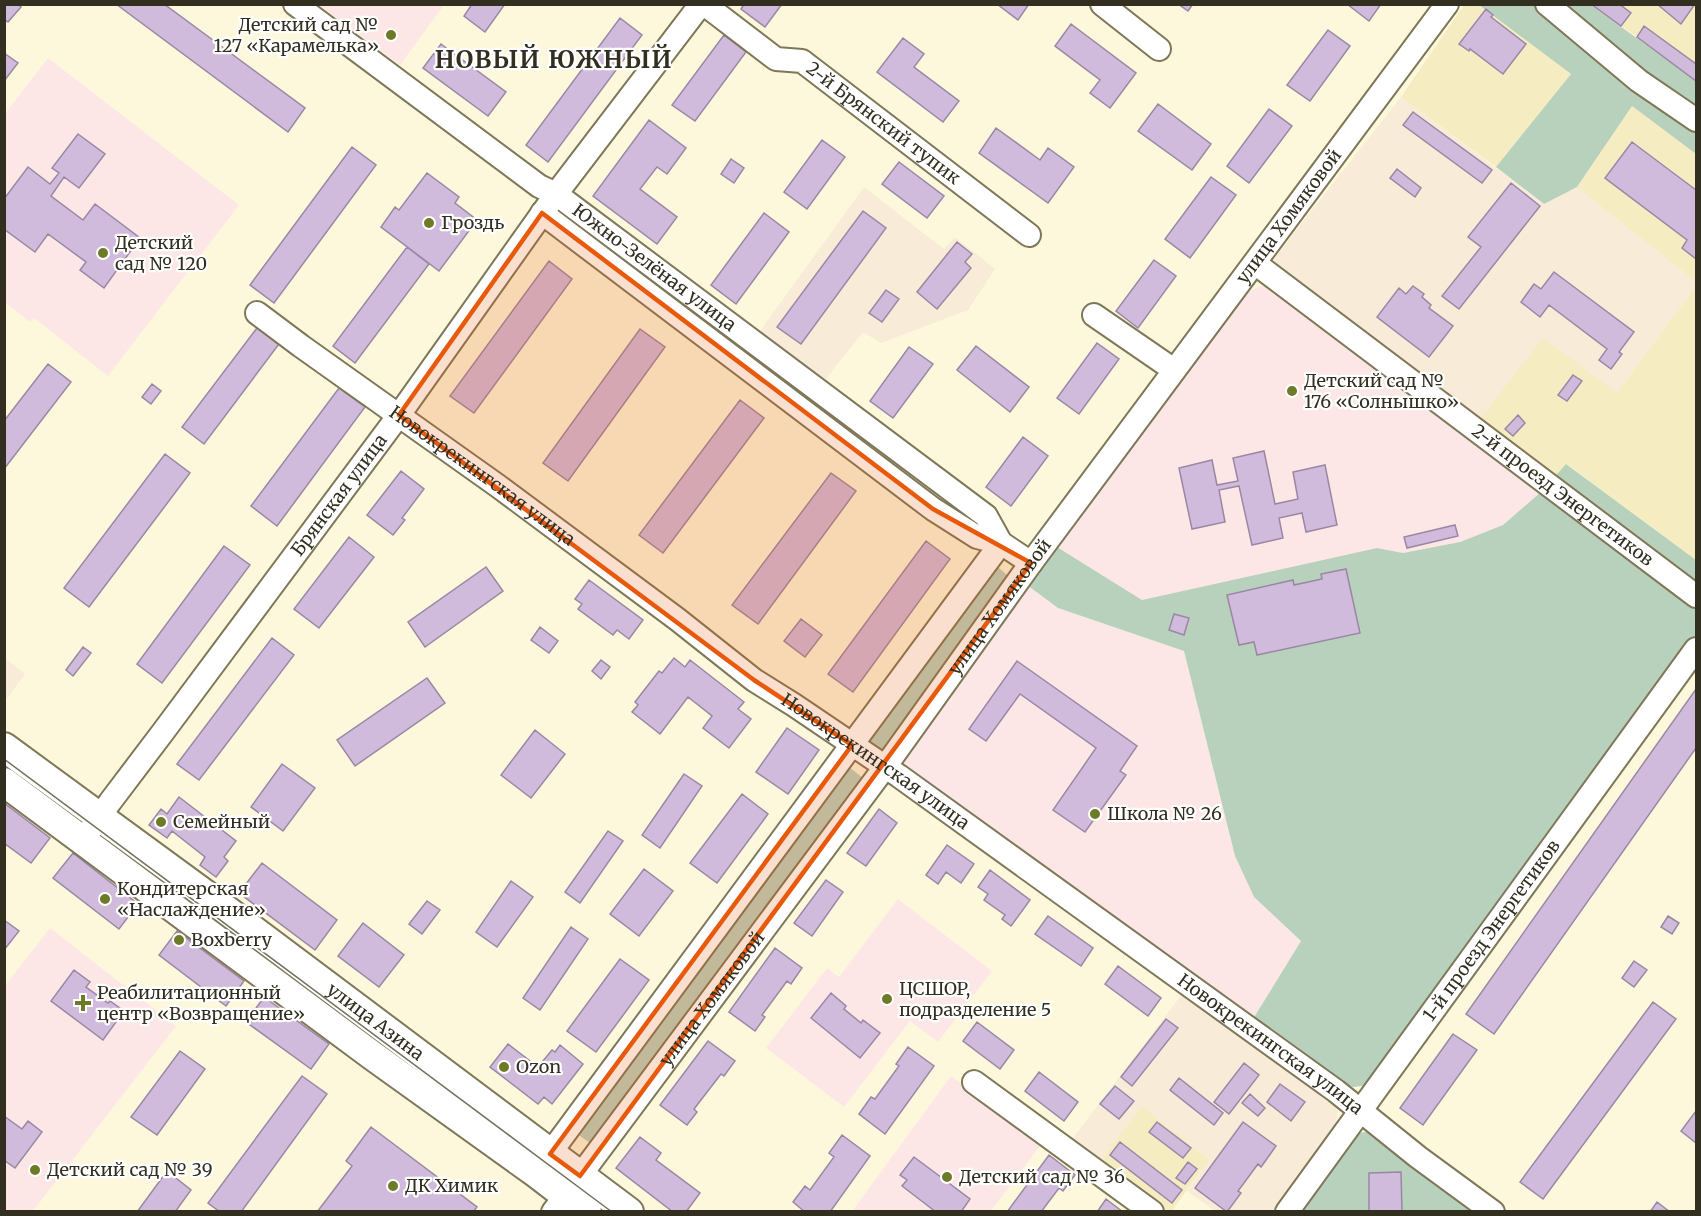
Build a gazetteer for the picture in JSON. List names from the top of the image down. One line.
{"streets":{"main road":["улица Азина"],"street":["2-й Брянский тупик","улица Хомяковой","Южно-Зелёная улица","Новокрекингская улица","Брянская улица","2-й проезд Энергетиков","1-й проезд Энергетиков"]},"crossings":[["2-й Брянский тупик","Брянская улица"],["улица Хомяковой","Южно-Зелёная улица"],["улица Хомяковой","Новокрекингская улица"],["улица Хомяковой","2-й проезд Энергетиков"],["улица Хомяковой","улица Азина"],["Южно-Зелёная улица","Брянская улица"],["Новокрекингская улица","Брянская улица"],["Новокрекингская улица","1-й проезд Энергетиков"],["Брянская улица","улица Азина"]],"districts":["НОВЫЙ ЮЖНЫЙ"],"places":{"other":["Детский сад № 127 «Карамелька»","Гроздь","Детский сад № 120","Детский сад № 176 «Солнышко»","Школа № 26","Семейный","Кондитерская «Наслаждение»","Boxberry","ЦСШОР, подразделение 5","Ozon","Детский сад № 39","Детский сад № 36","ДК Химик"],"health":["Реабилитационный центр «Возвращение»"]}}
